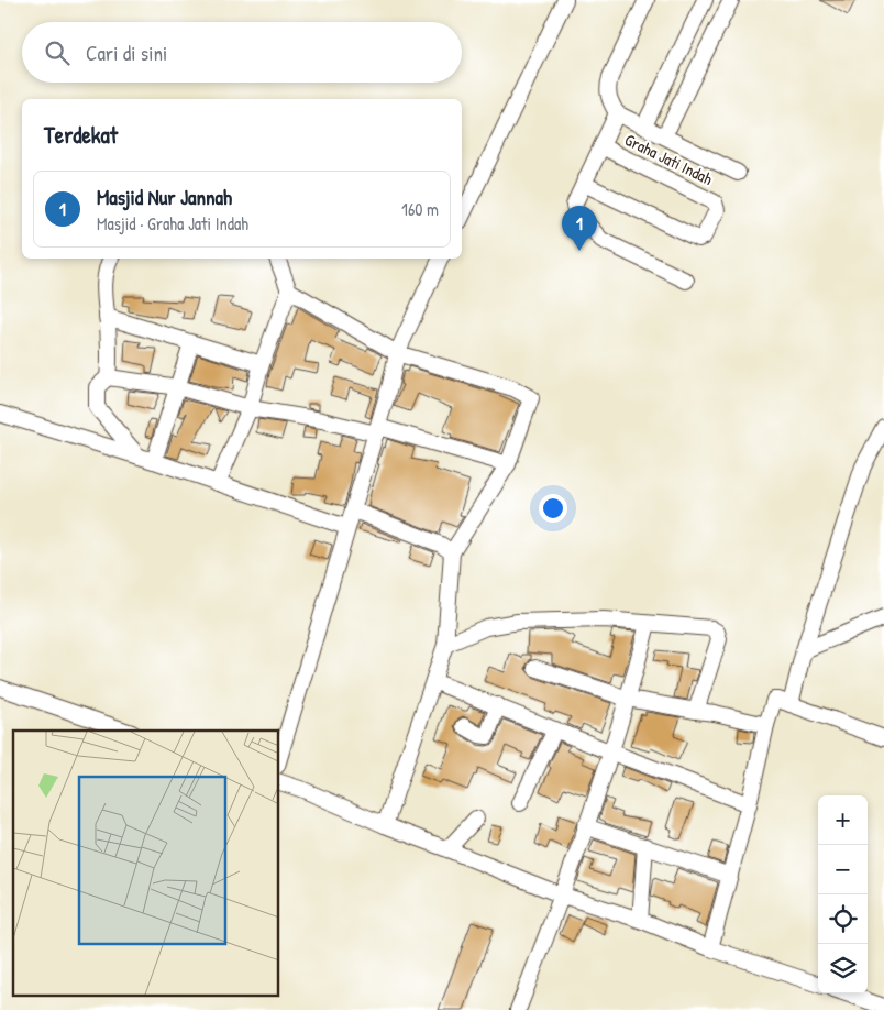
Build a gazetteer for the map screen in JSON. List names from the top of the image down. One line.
{"streets":{"street":["Graha Jati Indah"]},"page":{"search":"Cari di sini","heading":"Terdekat","list":[{"mark":"1","name":"Masjid Nur Jannah","note":"Masjid · Graha Jati Indah","value":"160 m"}],"pins":"1","map_buttons":["+","−"]}}
